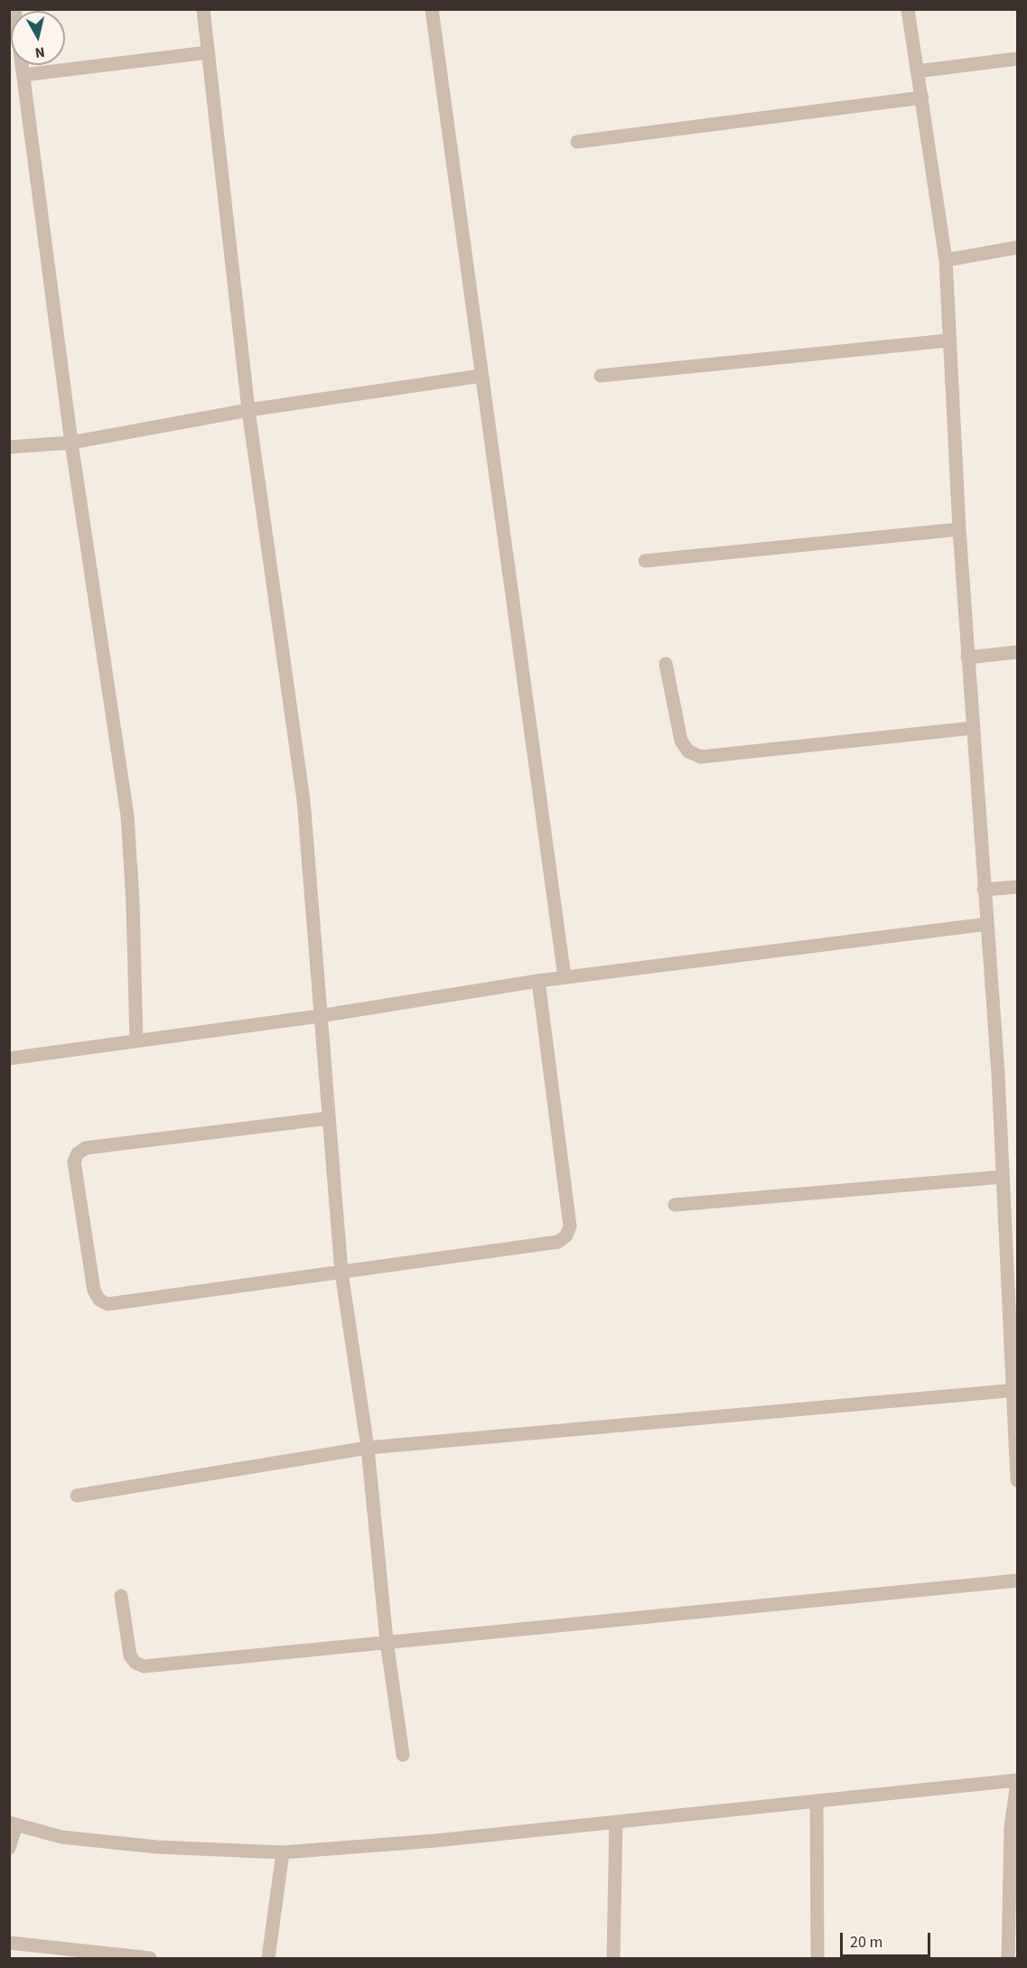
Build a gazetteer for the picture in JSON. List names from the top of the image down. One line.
{"scale_bar":"20 m","north":"bottom"}
